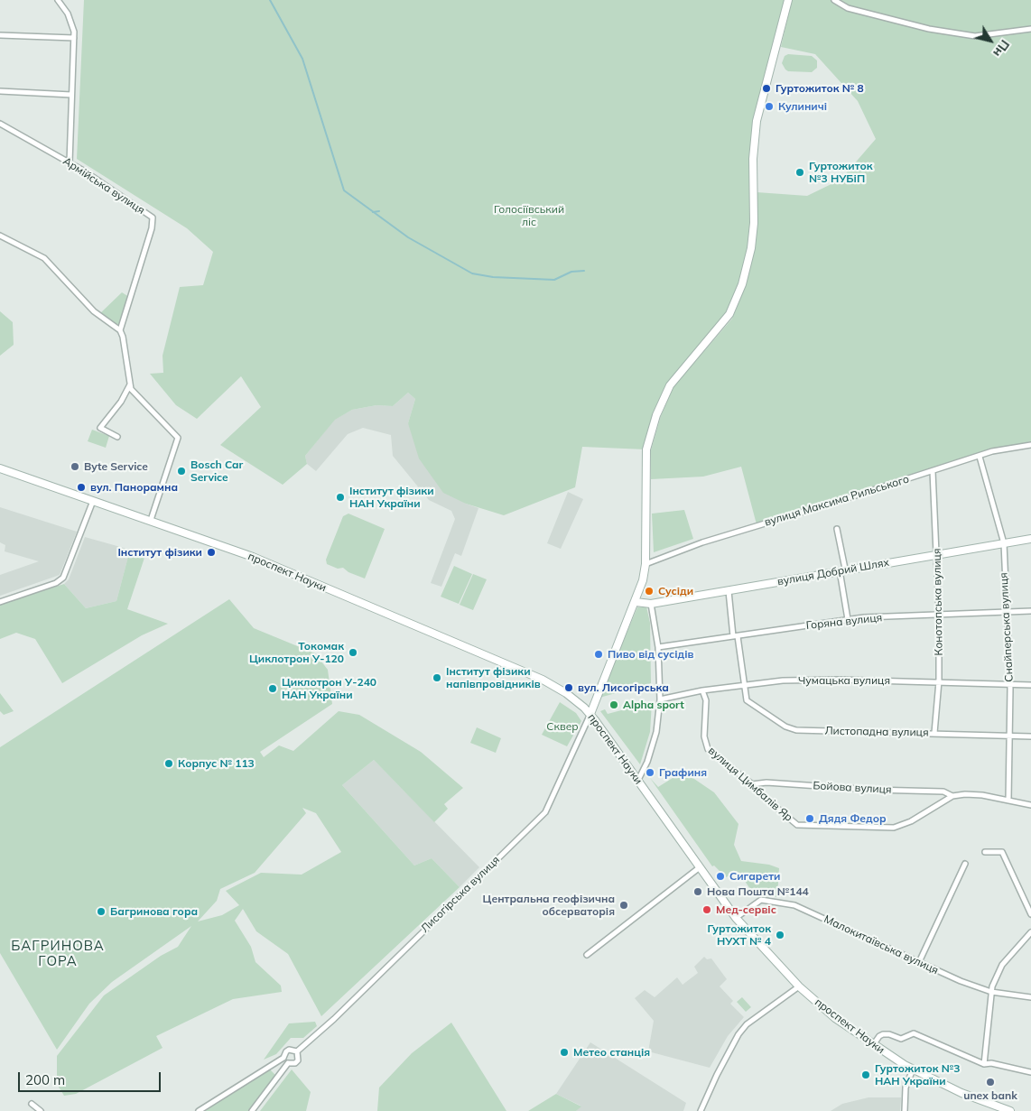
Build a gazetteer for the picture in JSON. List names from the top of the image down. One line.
{"streets":{"main road":["проспект Науки","вулиця Добрий Шлях"],"street":["Армійська вулиця","вулиця Максима Рильського","Конотопська вулиця","Горяна вулиця","Снайперська вулиця","Чумацька вулиця","Листопадна вулиця","вулиця Цимбалів Яр","Бойова вулиця","Лисогірська вулиця","Малокитаївська вулиця"]},"crossings":[["вулиця Максима Рильського","Конотопська вулиця"],["вулиця Максима Рильського","Снайперська вулиця"],["проспект Науки","Лисогірська вулиця"],["проспект Науки","Малокитаївська вулиця"],["вулиця Добрий Шлях","Конотопська вулиця"],["вулиця Добрий Шлях","Снайперська вулиця"],["вулиця Добрий Шлях","Листопадна вулиця"],["Конотопська вулиця","Горяна вулиця"],["Конотопська вулиця","Чумацька вулиця"],["Конотопська вулиця","Листопадна вулиця"],["Горяна вулиця","Снайперська вулиця"],["Горяна вулиця","Листопадна вулиця"],["Снайперська вулиця","Чумацька вулиця"],["Снайперська вулиця","Листопадна вулиця"],["Снайперська вулиця","вулиця Цимбалів Яр"],["Чумацька вулиця","Листопадна вулиця"],["Чумацька вулиця","вулиця Цимбалів Яр"],["вулиця Цимбалів Яр","Бойова вулиця"]],"districts":["БАГРИНОВА ГОРА"],"parks":["Голосіївський ліс","Сквер"],"places":["Гуртожиток № 8","Кулиничі","Гуртожиток №3 НУБіП","Byte Service","Bosch Car Service","вул. Панорамна","Інститут фізики НАН України","Інститут фізики","Сусіди","Токомак Циклотрон У-120","Пиво від сусідів","Інститут фізики напівпровідників","вул. Лисогірська","Циклотрон У-240 НАН України","Alpha sport","Корпус № 113","Графиня","Дядя Федор","Сигарети","Нова Пошта №144","Центральна геофізична обсерваторія","Мед-сервіс","Багринова гора","Гуртожиток НУХТ № 4","Метео станція","Гуртожиток №3 НАН України","unex bank"],"scale_bar":"200 m","north":"bottom right"}
